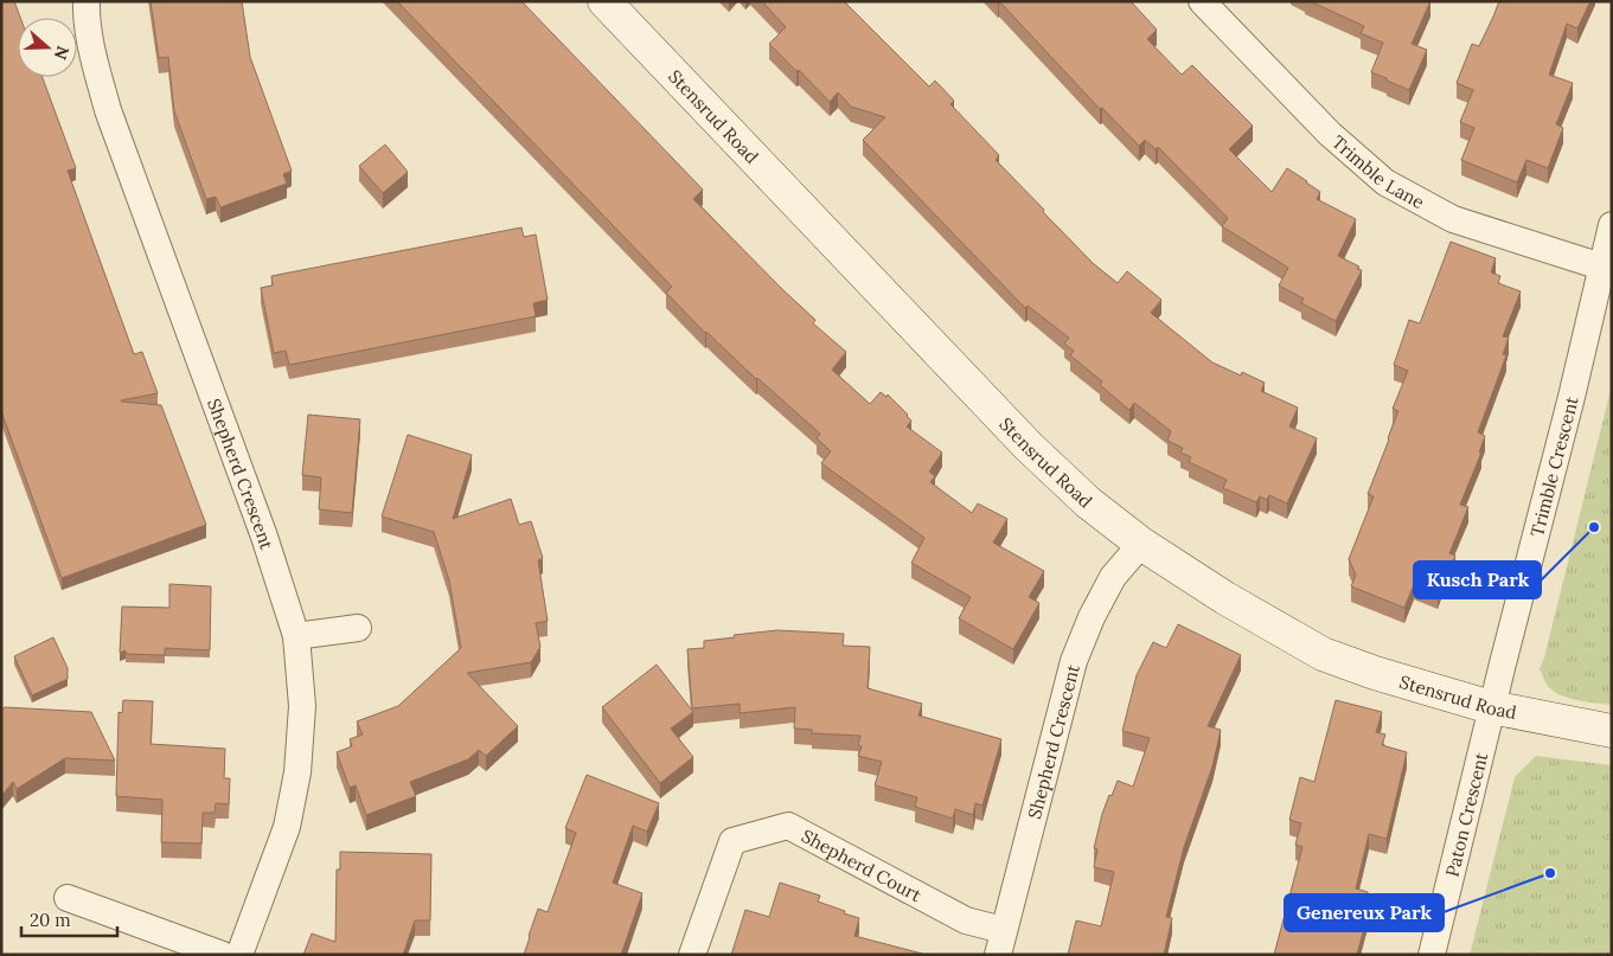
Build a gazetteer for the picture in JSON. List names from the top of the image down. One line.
{"streets":{"street":["Stensrud Road","Trimble Lane","Trimble Crescent","Shepherd Crescent","Paton Crescent","Shepherd Court"]},"crossings":[["Stensrud Road","Trimble Crescent"],["Stensrud Road","Shepherd Crescent"],["Stensrud Road","Paton Crescent"],["Trimble Lane","Trimble Crescent"],["Trimble Crescent","Paton Crescent"],["Shepherd Crescent","Shepherd Court"]],"places":["Kusch Park","Genereux Park"],"scale_bar":"20 m","north":"right"}
